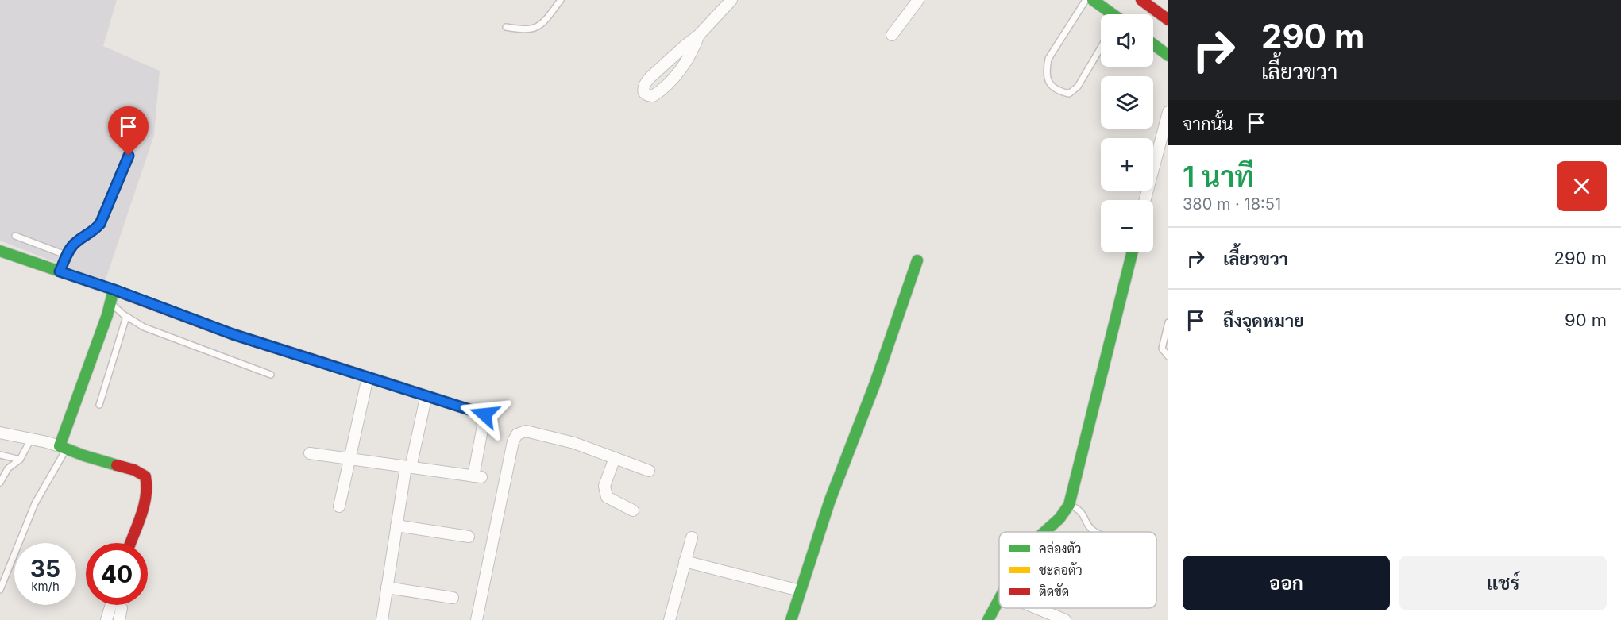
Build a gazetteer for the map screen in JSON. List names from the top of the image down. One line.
{"legend":["คล่องตัว","ชะลอตัว","ติดขัด"],"page":{"turn":["290 m","เลี้ยวขวา"],"map_buttons":["+","−"],"then":"จากนั้น","heading":["1 นาที","380 m · 18:51"],"list":[{"name":"เลี้ยวขวา","value":"290 m"},{"name":"ถึงจุดหมาย","value":"90 m"}],"speed":"35 km/h","limit":"40","buttons":["ออก","แชร์"]}}
